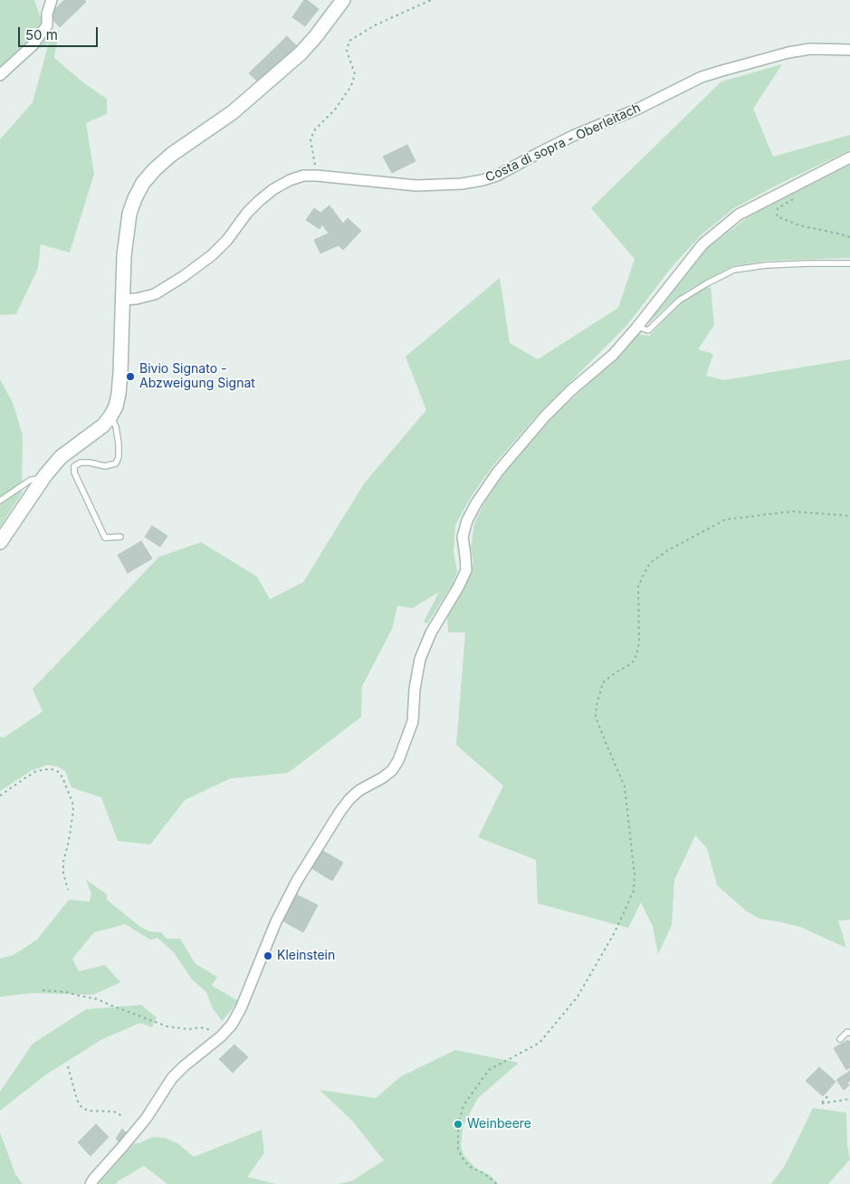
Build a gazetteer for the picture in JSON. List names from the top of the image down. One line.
{"streets":{"street":["Costa di sopra - Oberleitach"]},"places":["Bivio Signato - Abzweigung Signat","Kleinstein","Weinbeere"],"scale_bar":"50 m"}
